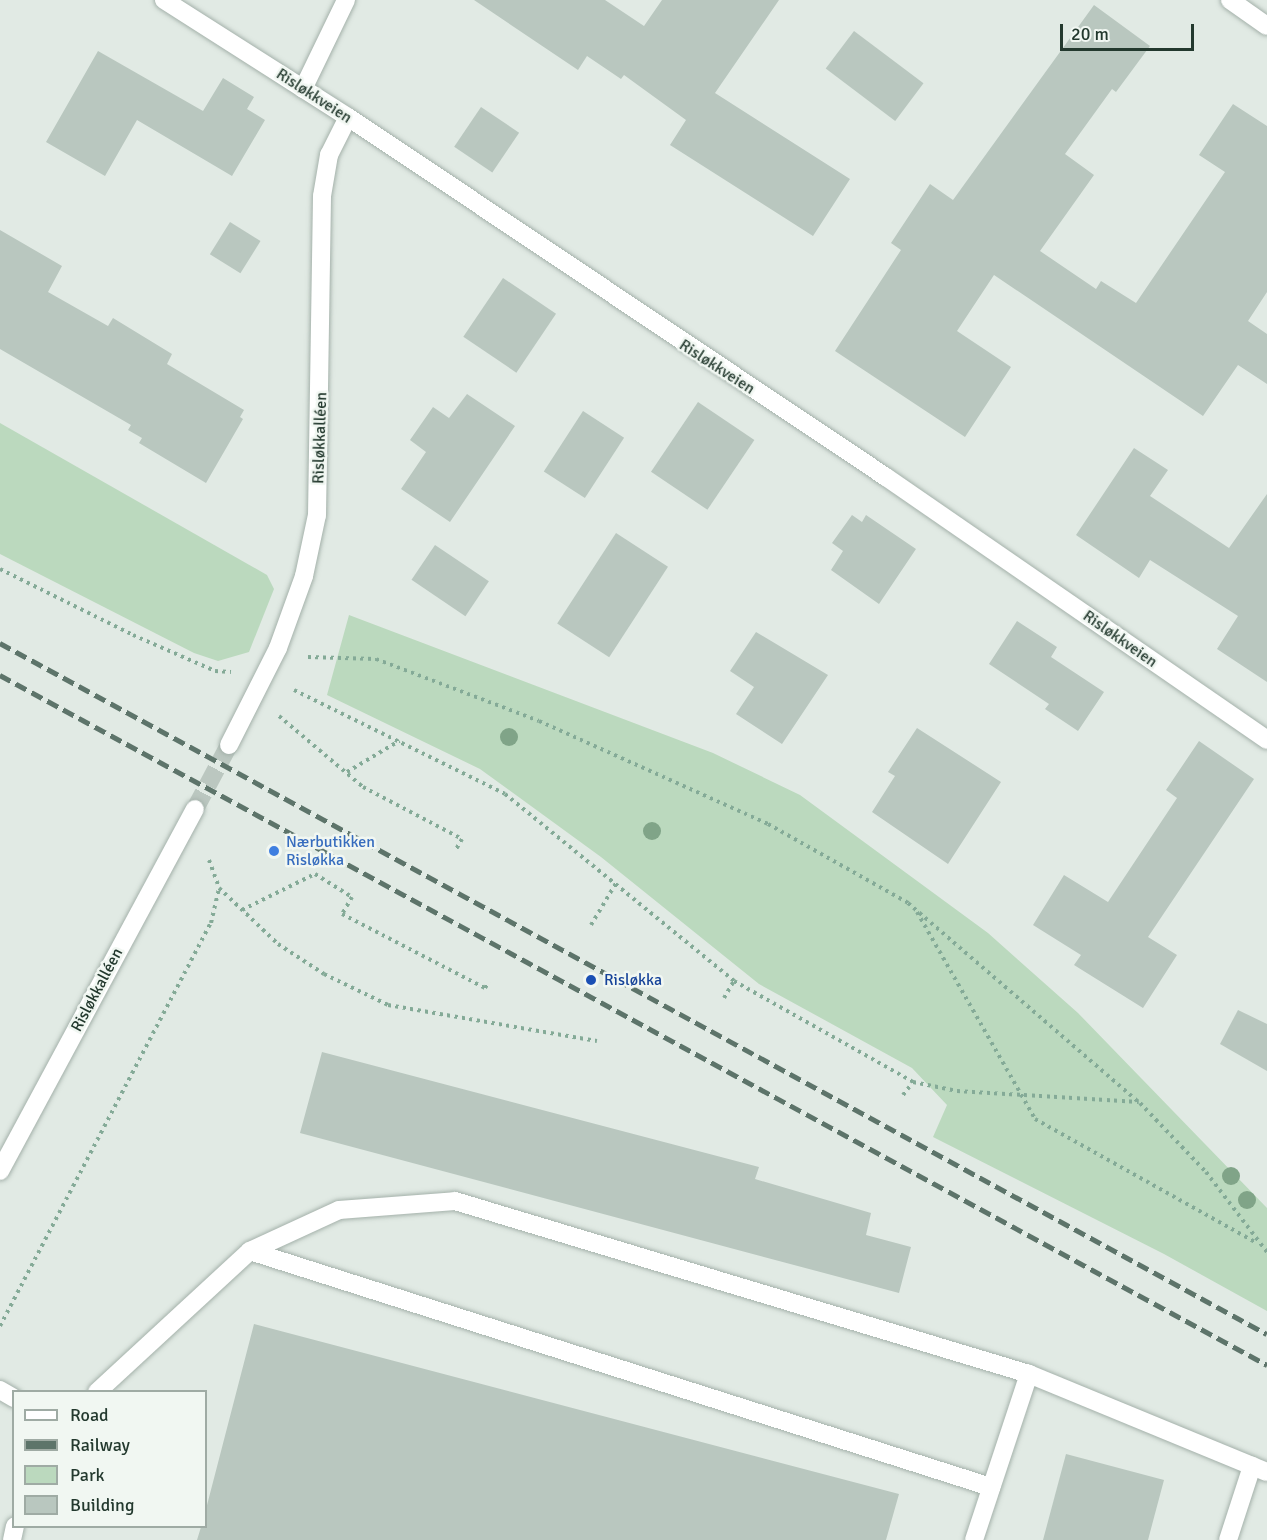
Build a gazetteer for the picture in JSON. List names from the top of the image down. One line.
{"streets":{"street":["Risløkkveien","Risløkkalléen"]},"crossings":[["Risløkkveien","Risløkkalléen"]],"places":["Nærbutikken Risløkka","Risløkka"],"legend":["Road","Railway","Park","Building"],"scale_bar":"20 m"}
